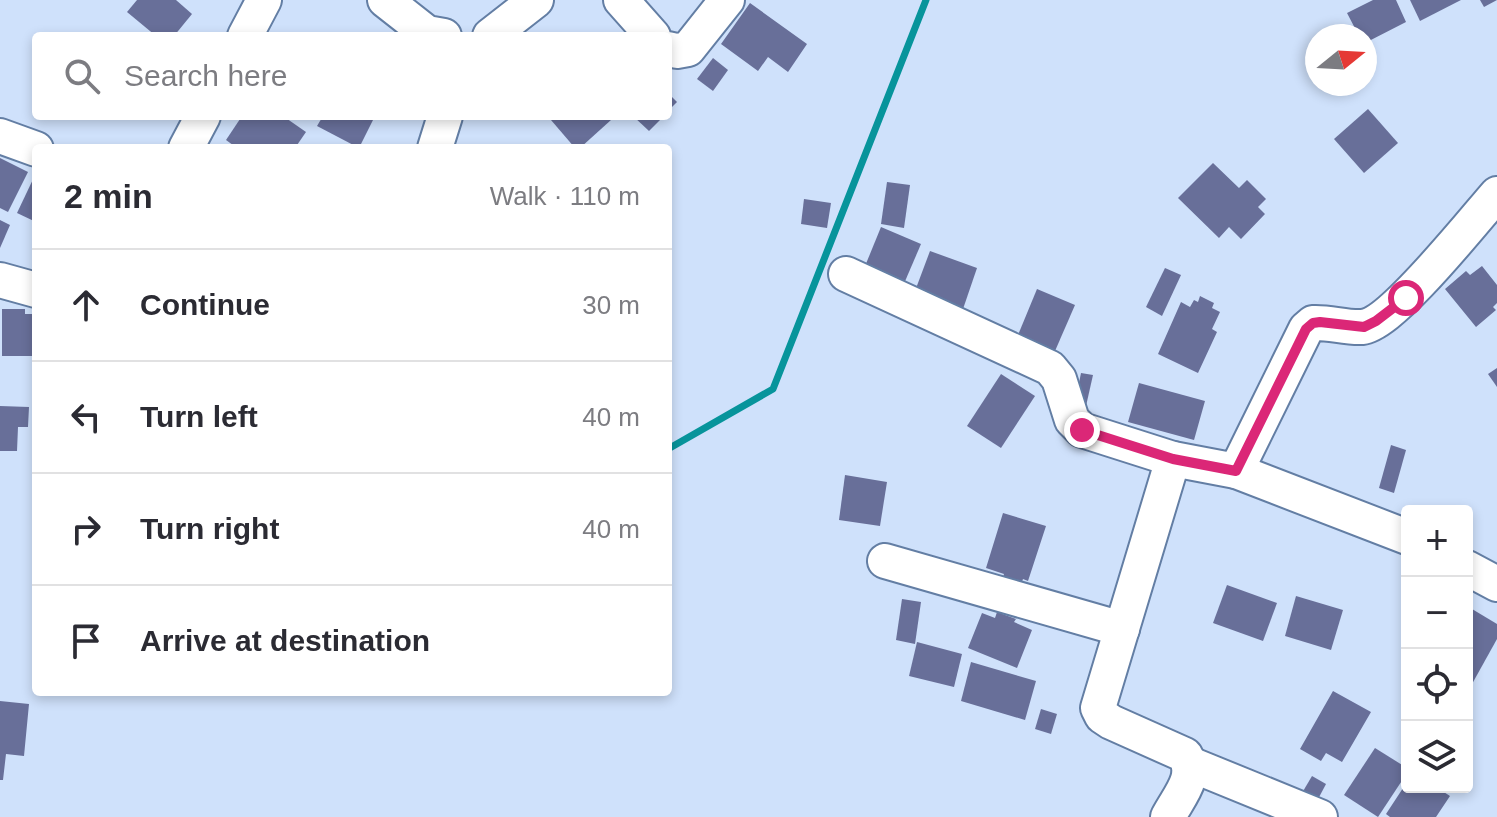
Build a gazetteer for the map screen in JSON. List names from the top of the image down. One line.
{"north":"right","page":{"search":"Search here","heading":["2 min","Walk · 110 m"],"list":[["Continue","30 m"],["Turn left","40 m"],["Turn right","40 m"],"Arrive at destination"],"map_buttons":["+","−"]}}
